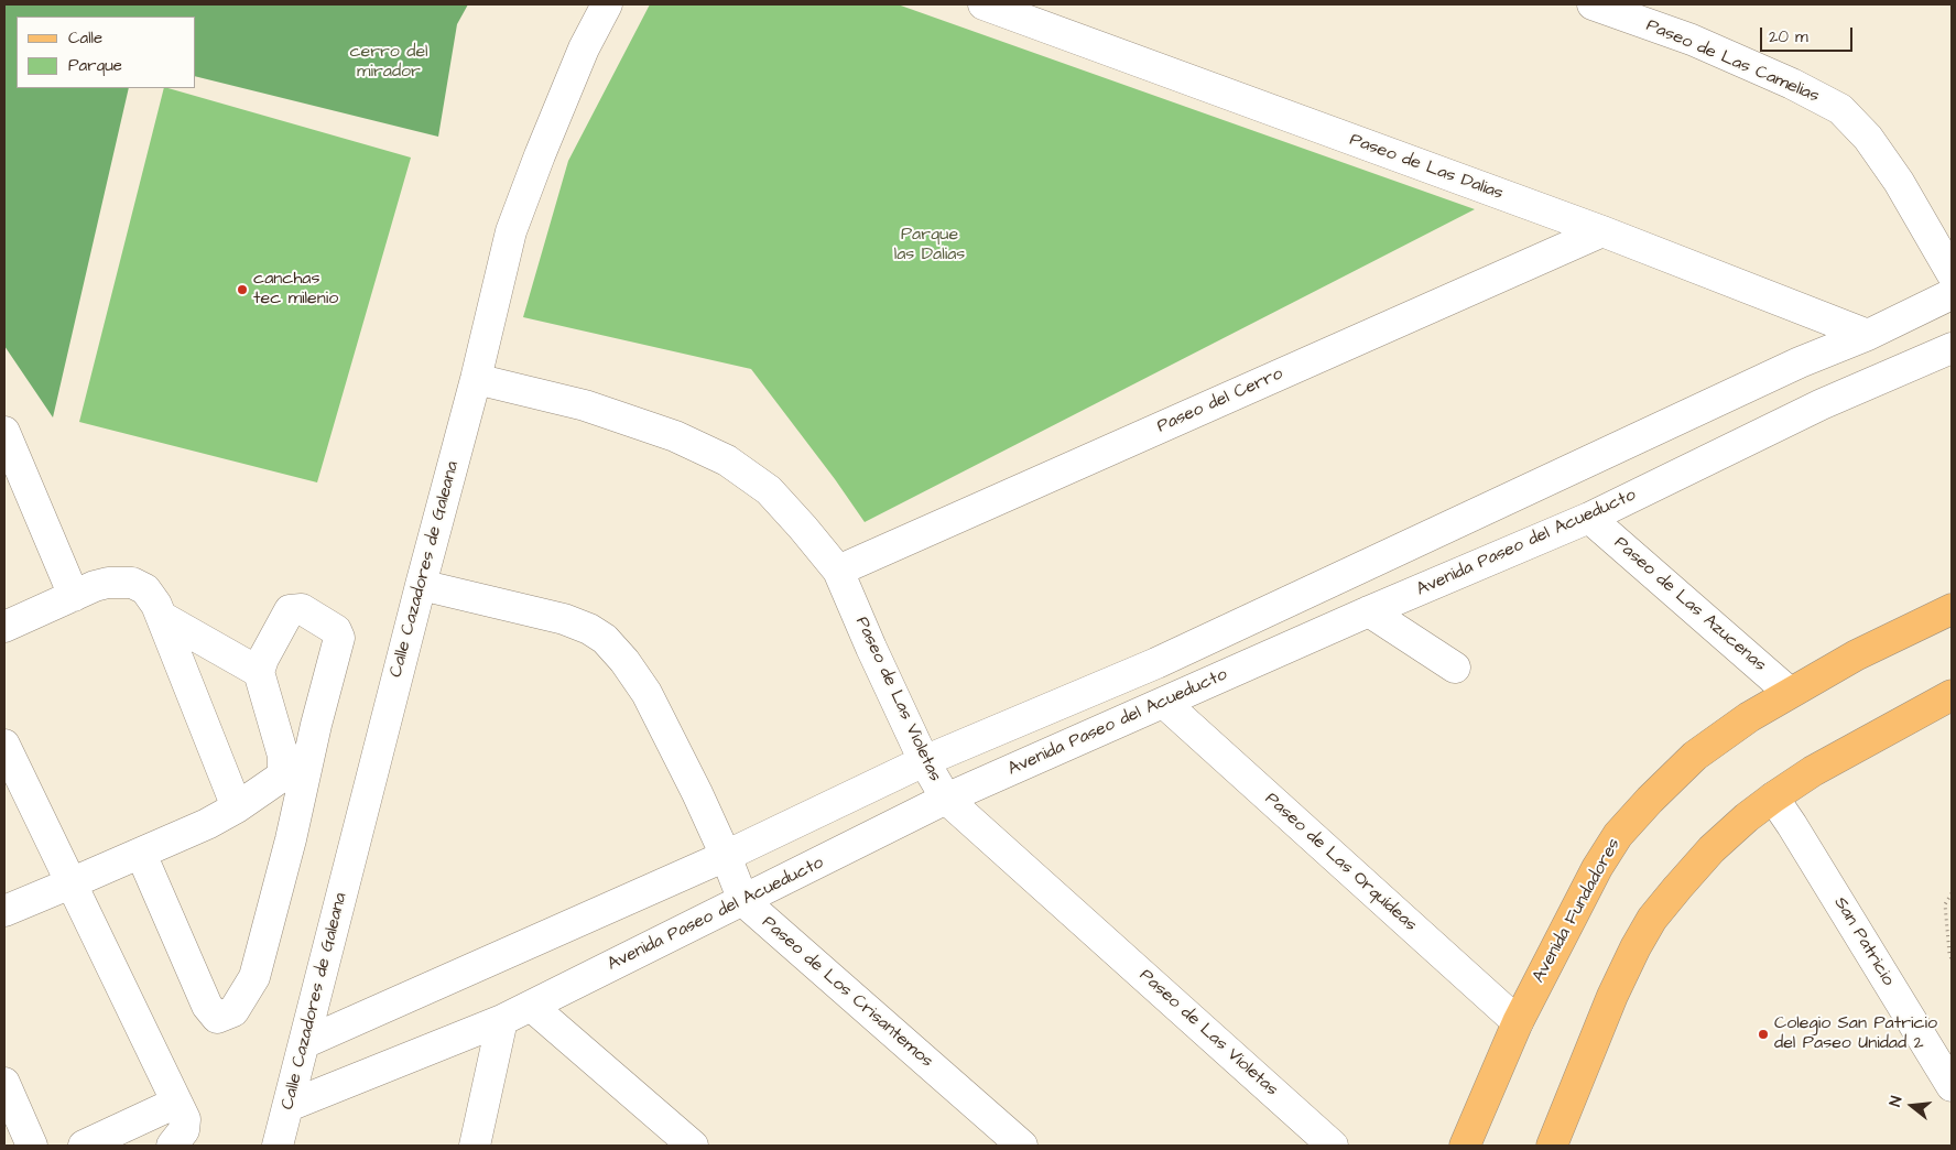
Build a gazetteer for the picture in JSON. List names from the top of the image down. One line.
{"streets":{"main road":["Avenida Fundadores"],"street":["Paseo de Las Camelias","Paseo de Las Dalias","Paseo del Cerro","Avenida Paseo del Acueducto","Calle Cazadores de Galeana","Paseo de Las Azucenas","Paseo de Las Violetas","Paseo de Las Orquídeas","San Patricio","Paseo de Los Crisantemos"]},"crossings":[["Paseo de Las Dalias","Paseo del Cerro"],["Paseo del Cerro","Paseo de Las Violetas"],["Avenida Paseo del Acueducto","Calle Cazadores de Galeana"],["Avenida Paseo del Acueducto","Paseo de Las Azucenas"],["Avenida Paseo del Acueducto","Paseo de Las Violetas"],["Avenida Paseo del Acueducto","Paseo de Las Orquídeas"],["Avenida Paseo del Acueducto","Paseo de Los Crisantemos"],["Calle Cazadores de Galeana","Paseo de Las Violetas"],["Calle Cazadores de Galeana","Paseo de Los Crisantemos"],["Paseo de Las Azucenas","Avenida Fundadores"],["Paseo de Las Orquídeas","Avenida Fundadores"]],"parks":["cerro del mirador","Parque las Dalias"],"places":["canchas tec milenio","Colegio San Patricio del Paseo Unidad 2"],"legend":["Calle","Parque"],"scale_bar":"20 m","north":"left"}
